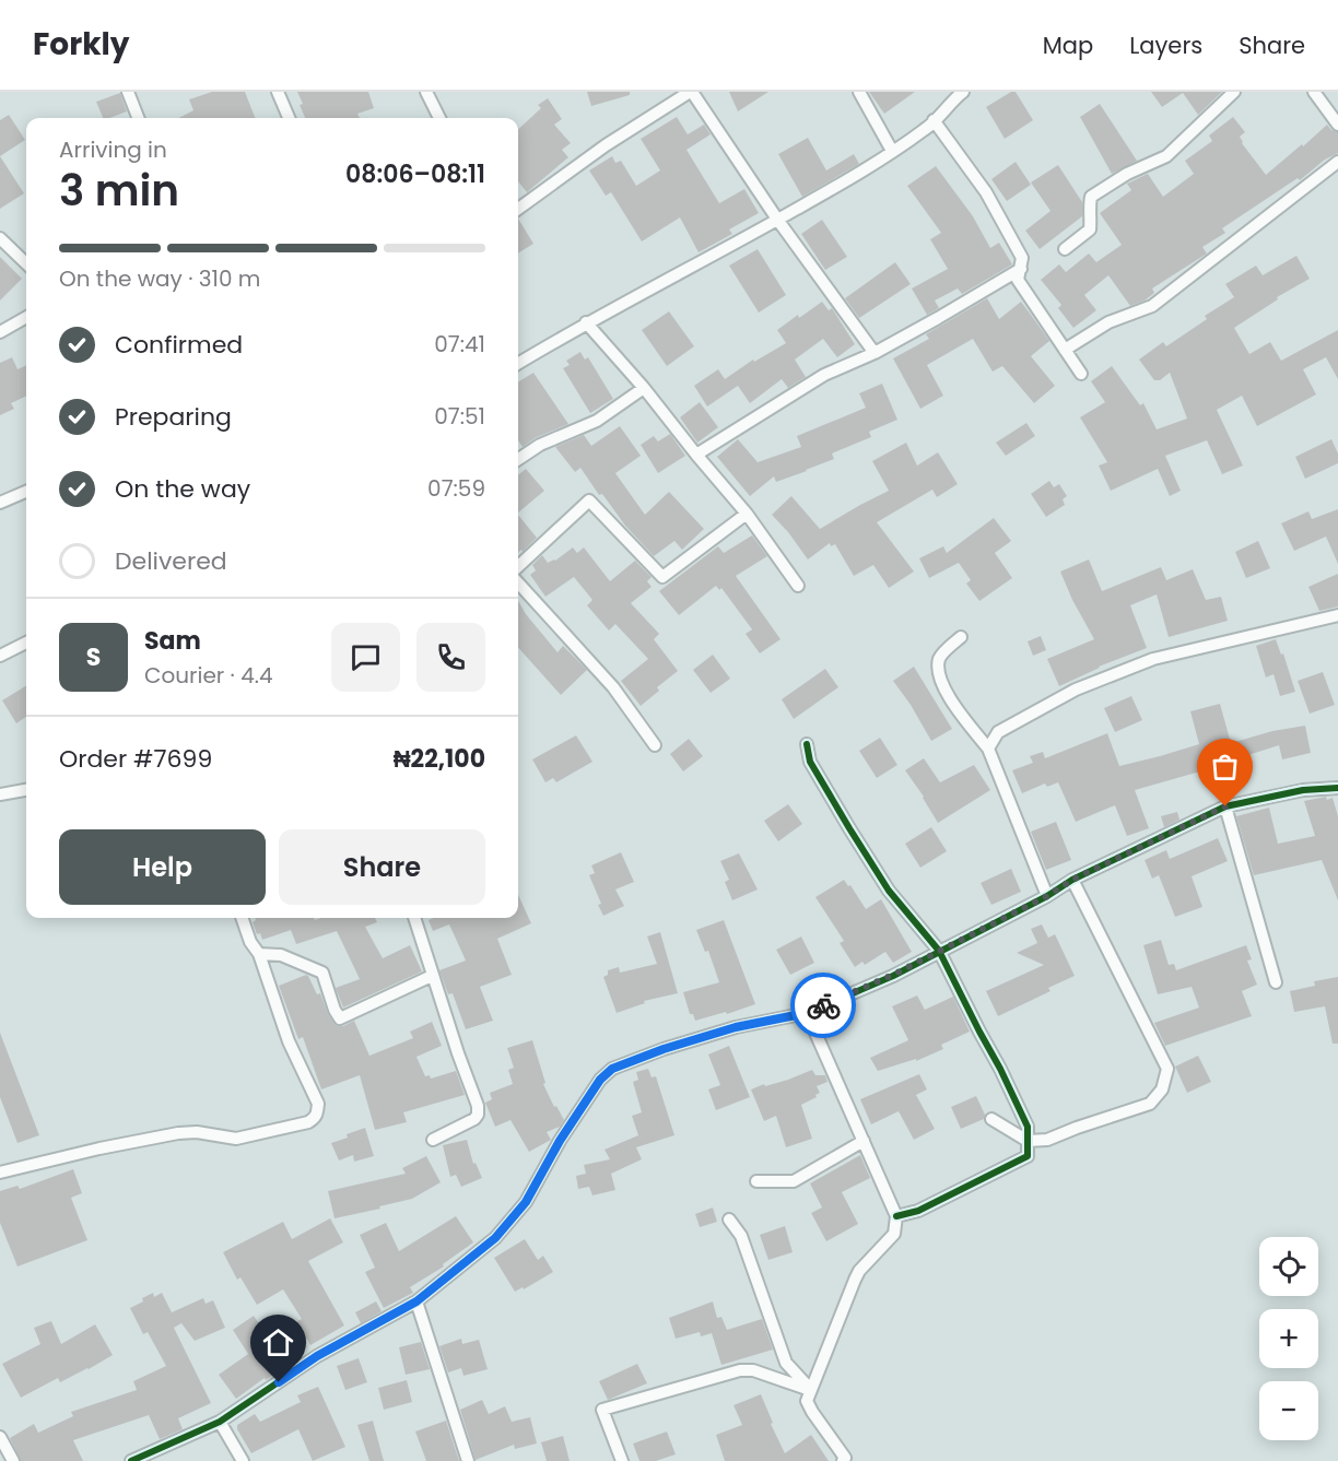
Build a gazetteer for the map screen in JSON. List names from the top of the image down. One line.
{"page":{"header":"Forkly","nav":["Map","Layers","Share"],"heading":["3 min","Arriving in","08:06–08:11"],"panel":["Sam","Courier · 4.4","Order #7699","₦22,100"],"bar":"On the way · 310 m","list":[["Confirmed","07:41"],["Preparing","07:51"],["On the way","07:59"],"Delivered"],"round":"S","buttons":["Help","Share"],"map_buttons":["+","−"]}}
